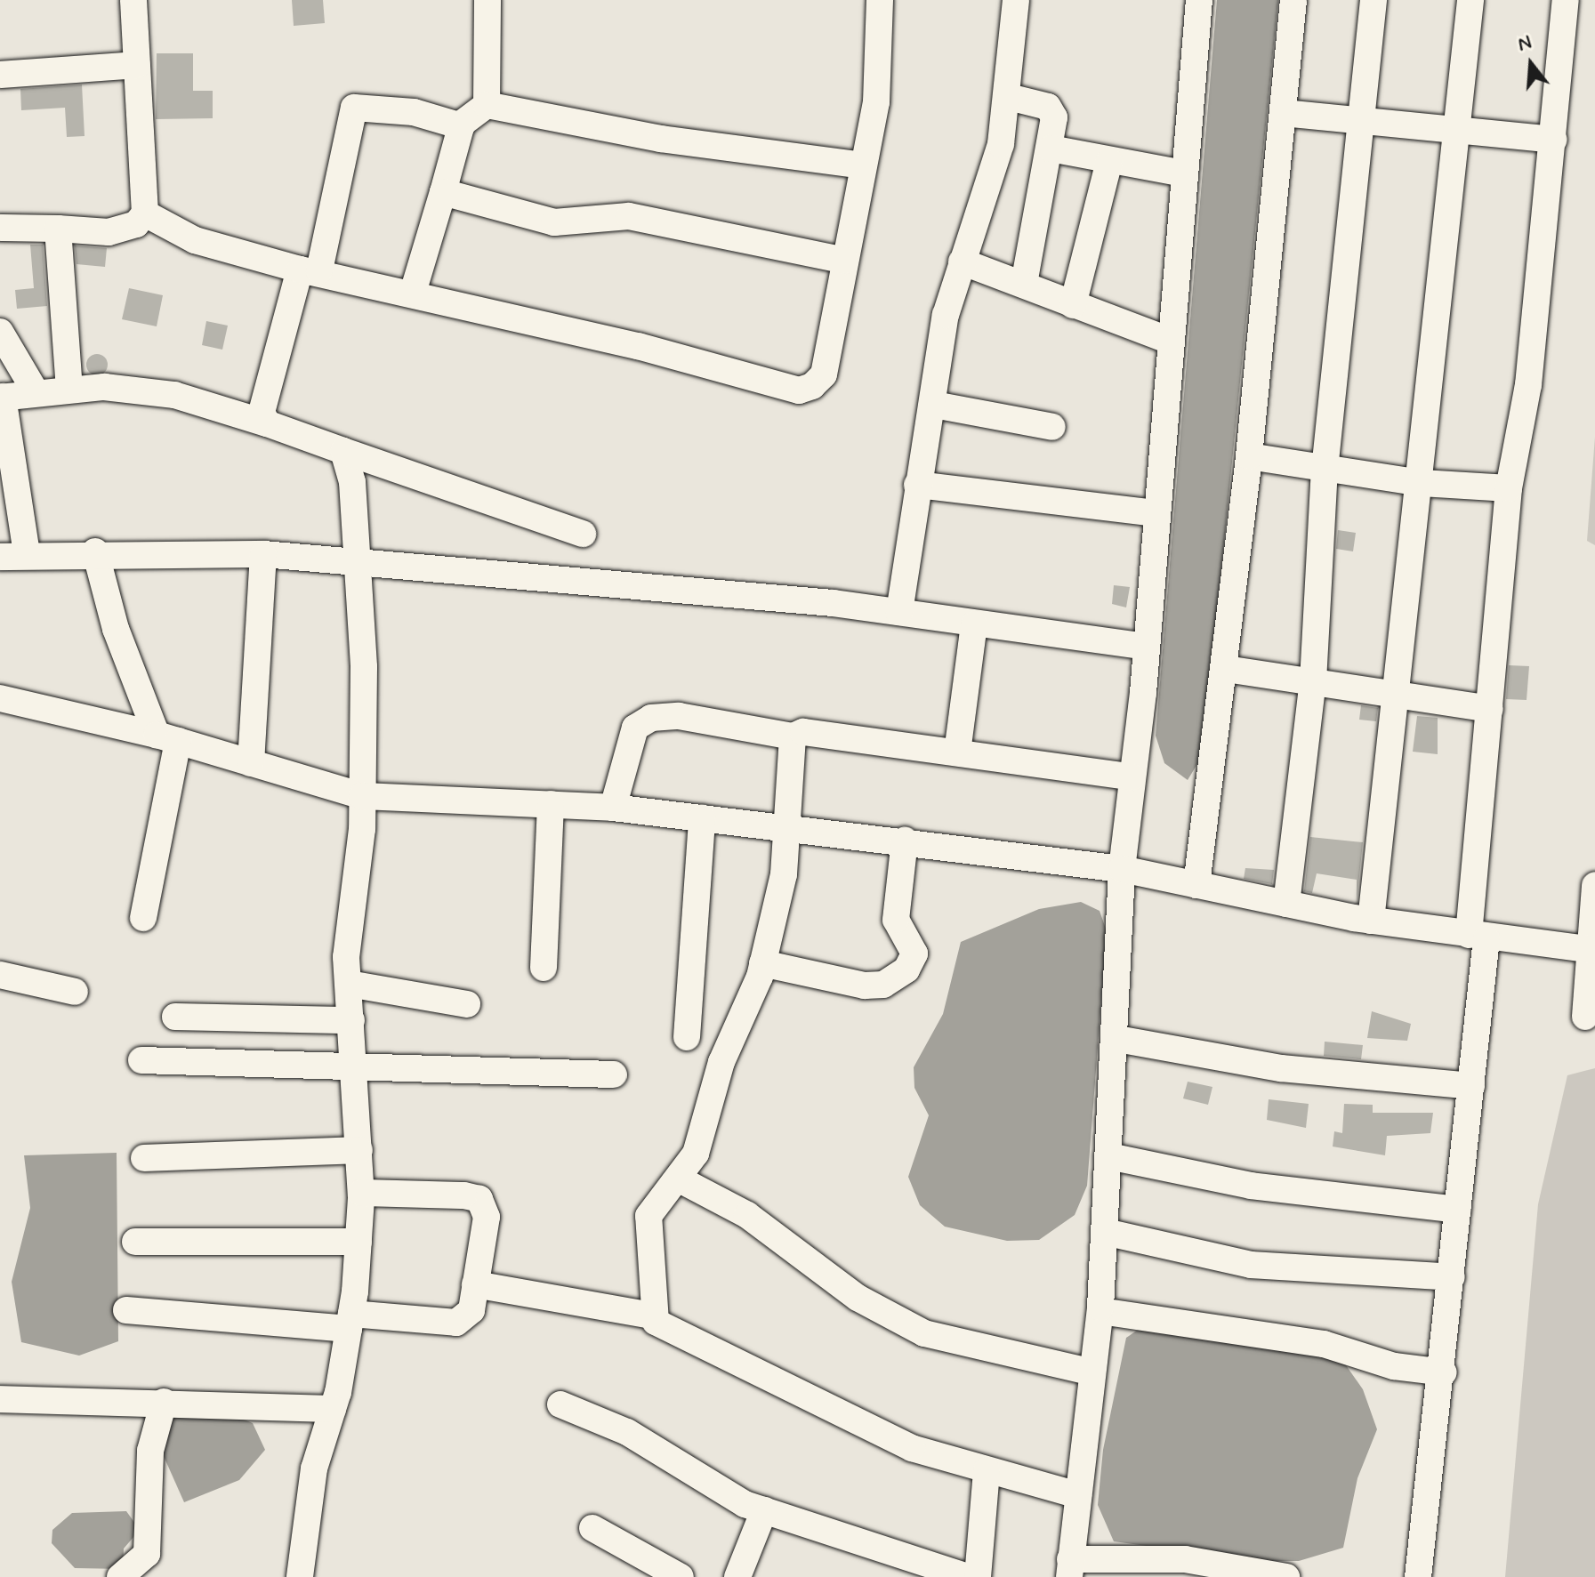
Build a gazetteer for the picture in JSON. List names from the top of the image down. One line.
{"north":"top"}
